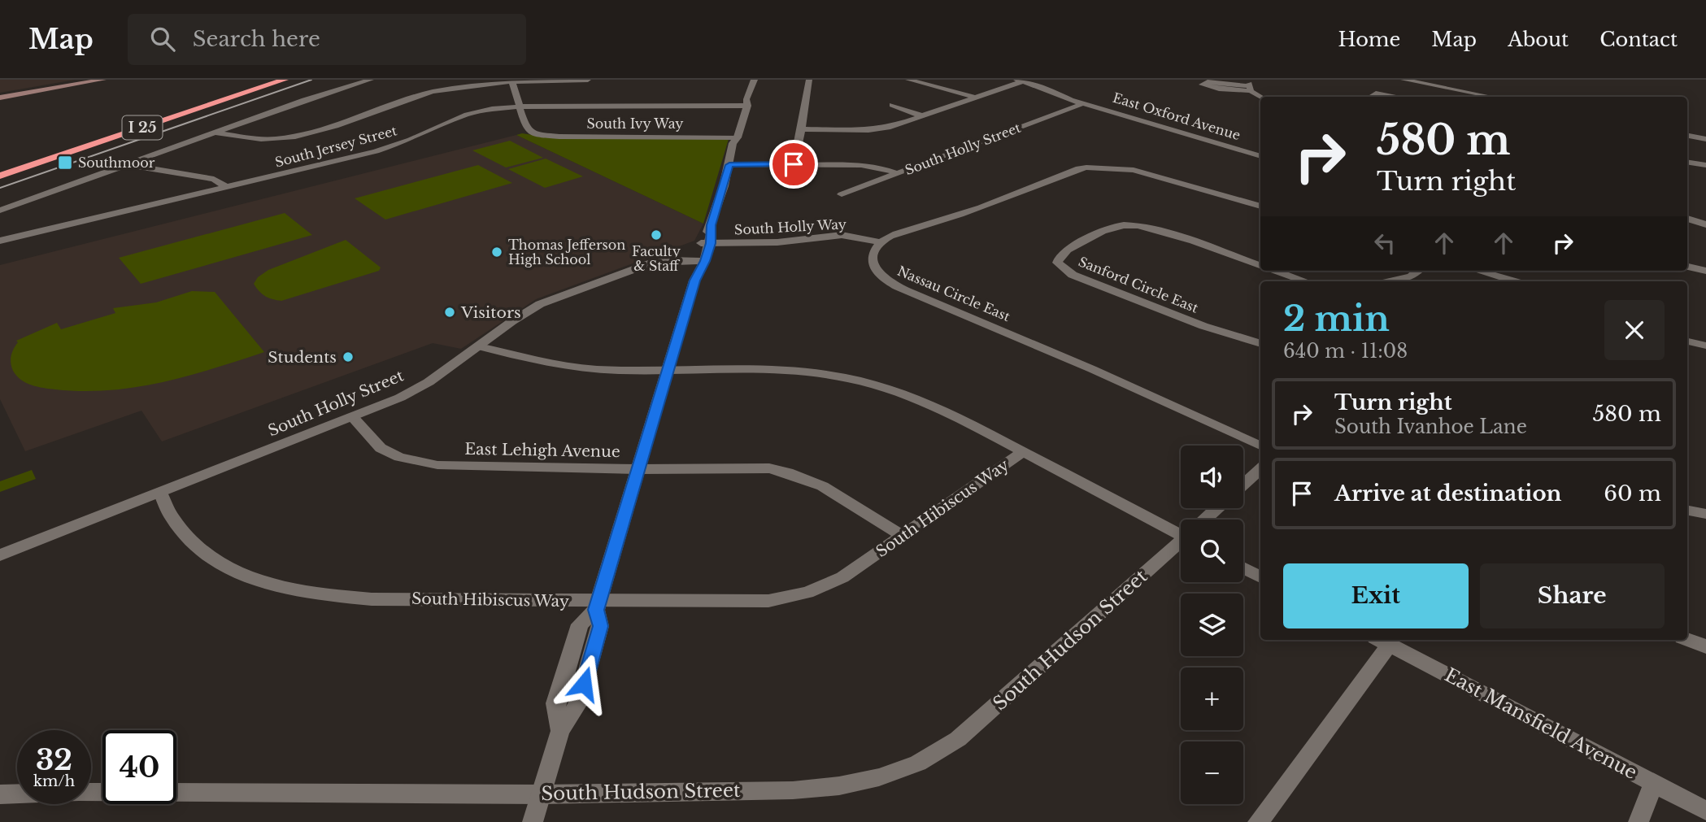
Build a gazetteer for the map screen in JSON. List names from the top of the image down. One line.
{"streets":{"highway":["I 25"],"street":["East Oxford Avenue","South Ivy Way","South Jersey Street","South Holly Street","South Holly Way","Sanford Circle East","Nassau Circle East","East Lehigh Avenue","South Hibiscus Way","South Hudson Street","East Mansfield Avenue"]},"crossings":[["East Oxford Avenue","South Holly Street"],["South Ivy Way","South Jersey Street"],["South Holly Street","East Lehigh Avenue"],["South Holly Street","South Hibiscus Way"],["South Holly Way","Nassau Circle East"],["East Lehigh Avenue","South Hibiscus Way"]],"places":{"transit":["Southmoor"],"other":["Faculty & Staff","Thomas Jefferson High School","Visitors","Students"]},"page":{"header":"Map","search":"Search here","nav":["Home","Map","About","Contact"],"turn":["580 m","Turn right"],"heading":["2 min","640 m · 11:08"],"list":[{"name":"Turn right","note":"South Ivanhoe Lane","value":"580 m"},{"name":"Arrive at destination","value":"60 m"}],"map_buttons":["+","−"],"buttons":["Exit","Share"],"speed":"32 km/h","limit":"40"}}
